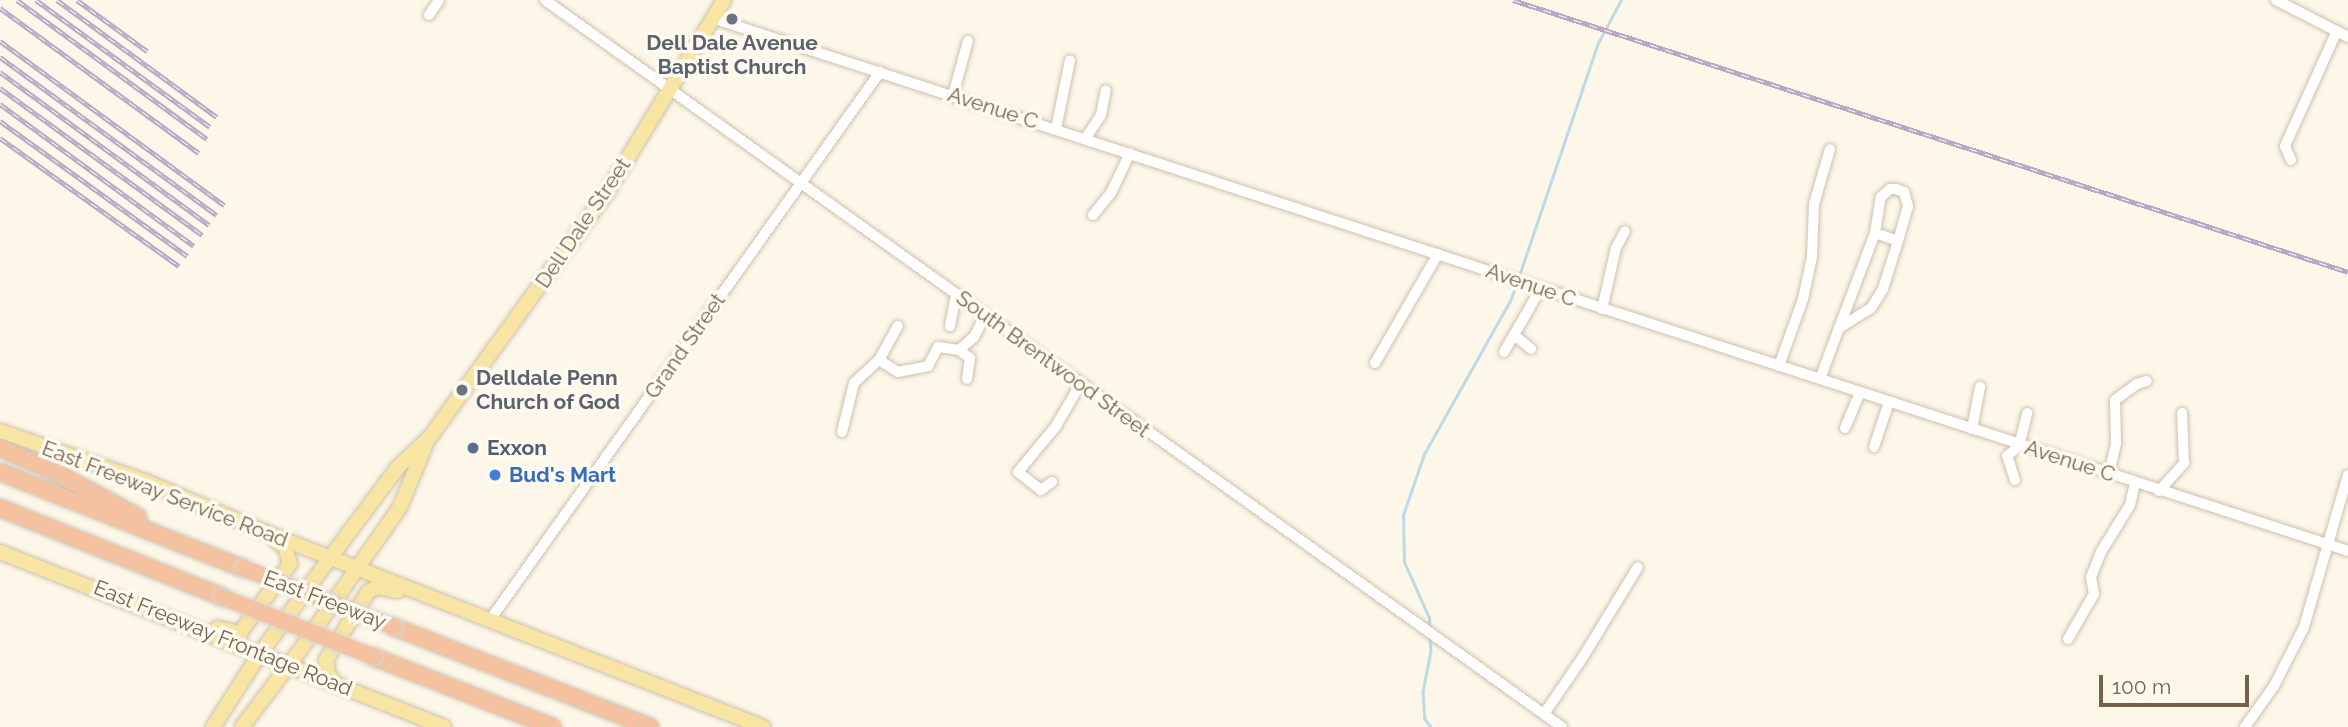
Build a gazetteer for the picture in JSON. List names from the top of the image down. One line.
{"streets":{"highway":["East Freeway"],"main road":["Dell Dale Street","East Freeway Service Road","East Freeway Frontage Road"],"street":["Avenue C","Grand Street","South Brentwood Street"]},"crossings":[["Avenue C","Dell Dale Street"],["Avenue C","Grand Street"],["Dell Dale Street","South Brentwood Street"],["Dell Dale Street","East Freeway Service Road"],["Dell Dale Street","East Freeway Frontage Road"],["Grand Street","South Brentwood Street"]],"places":["Dell Dale Avenue Baptist Church","Delldale Penn Church of God","Exxon","Bud's Mart"],"scale_bar":"100 m"}
